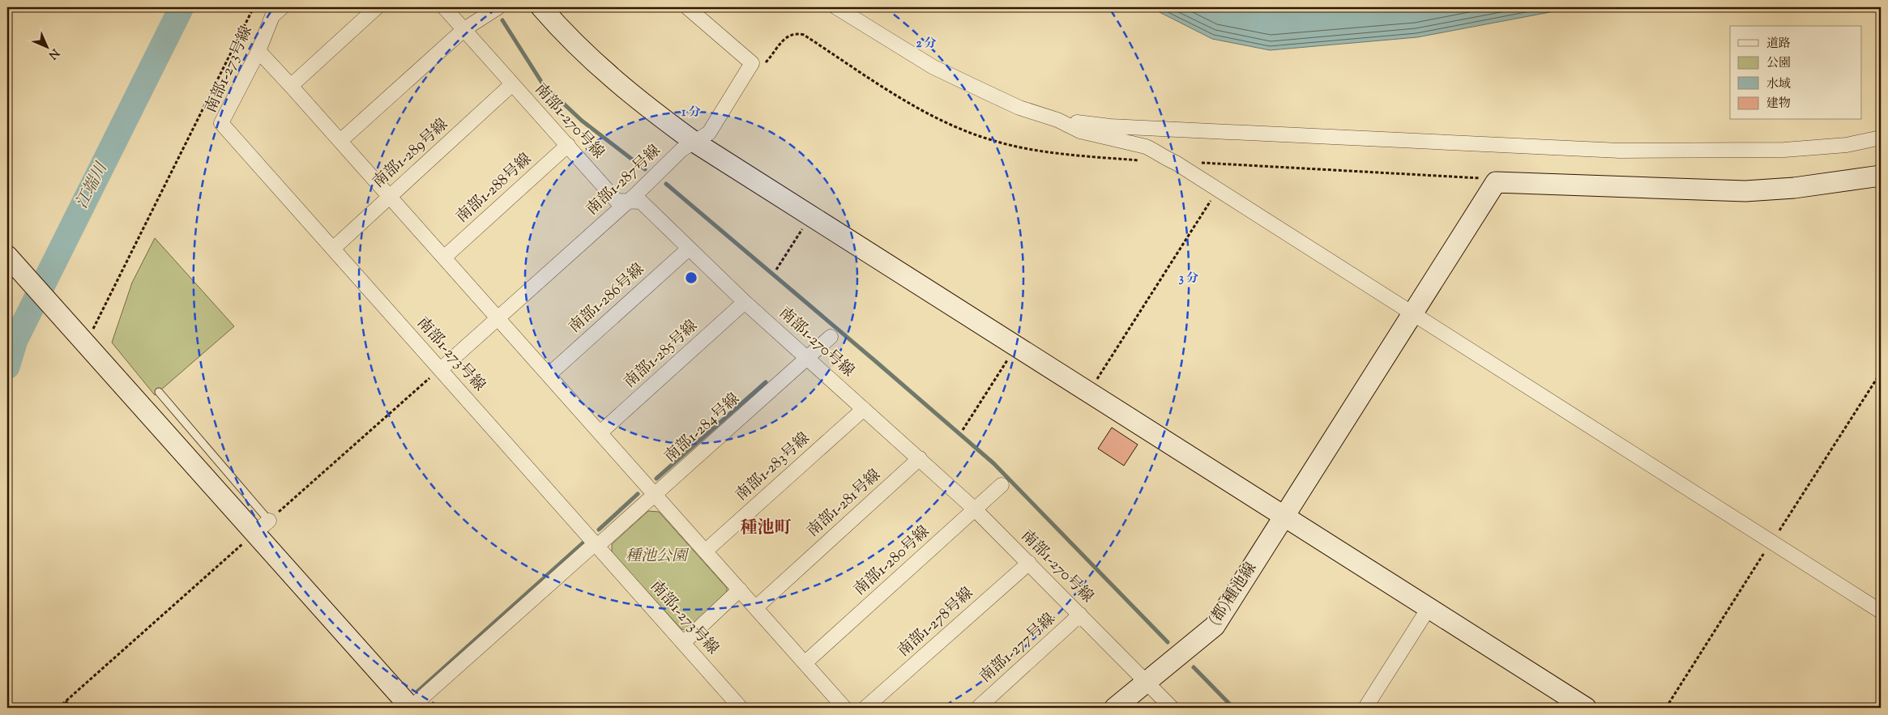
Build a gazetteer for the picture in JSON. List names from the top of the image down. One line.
{"streets":{"street":["南部1-273号線","南部1-270号線","南部1-289号線","南部1-287号線","南部1-288号線","南部1-286号線","南部1-285号線","南部1-284号線","南部1-283号線","南部1-281号線","南部1-280号線","(都)種池線","南部1-278号線","南部1-277号線"]},"crossings":[["南部1-273号線","南部1-289号線"],["南部1-273号線","南部1-287号線"],["南部1-273号線","南部1-284号線"],["南部1-270号線","南部1-289号線"],["南部1-270号線","南部1-287号線"],["南部1-270号線","南部1-288号線"],["南部1-270号線","南部1-286号線"],["南部1-270号線","南部1-285号線"],["南部1-270号線","南部1-284号線"],["南部1-270号線","南部1-283号線"],["南部1-270号線","南部1-281号線"],["南部1-270号線","南部1-280号線"],["南部1-270号線","(都)種池線"],["南部1-270号線","南部1-278号線"],["南部1-270号線","南部1-277号線"]],"districts":["種池町"],"water":["江端川"],"parks":["種池公園"],"legend":["道路","公園","水域","建物"],"north":"bottom right","rings":["2 分","1 分","3 分"]}
